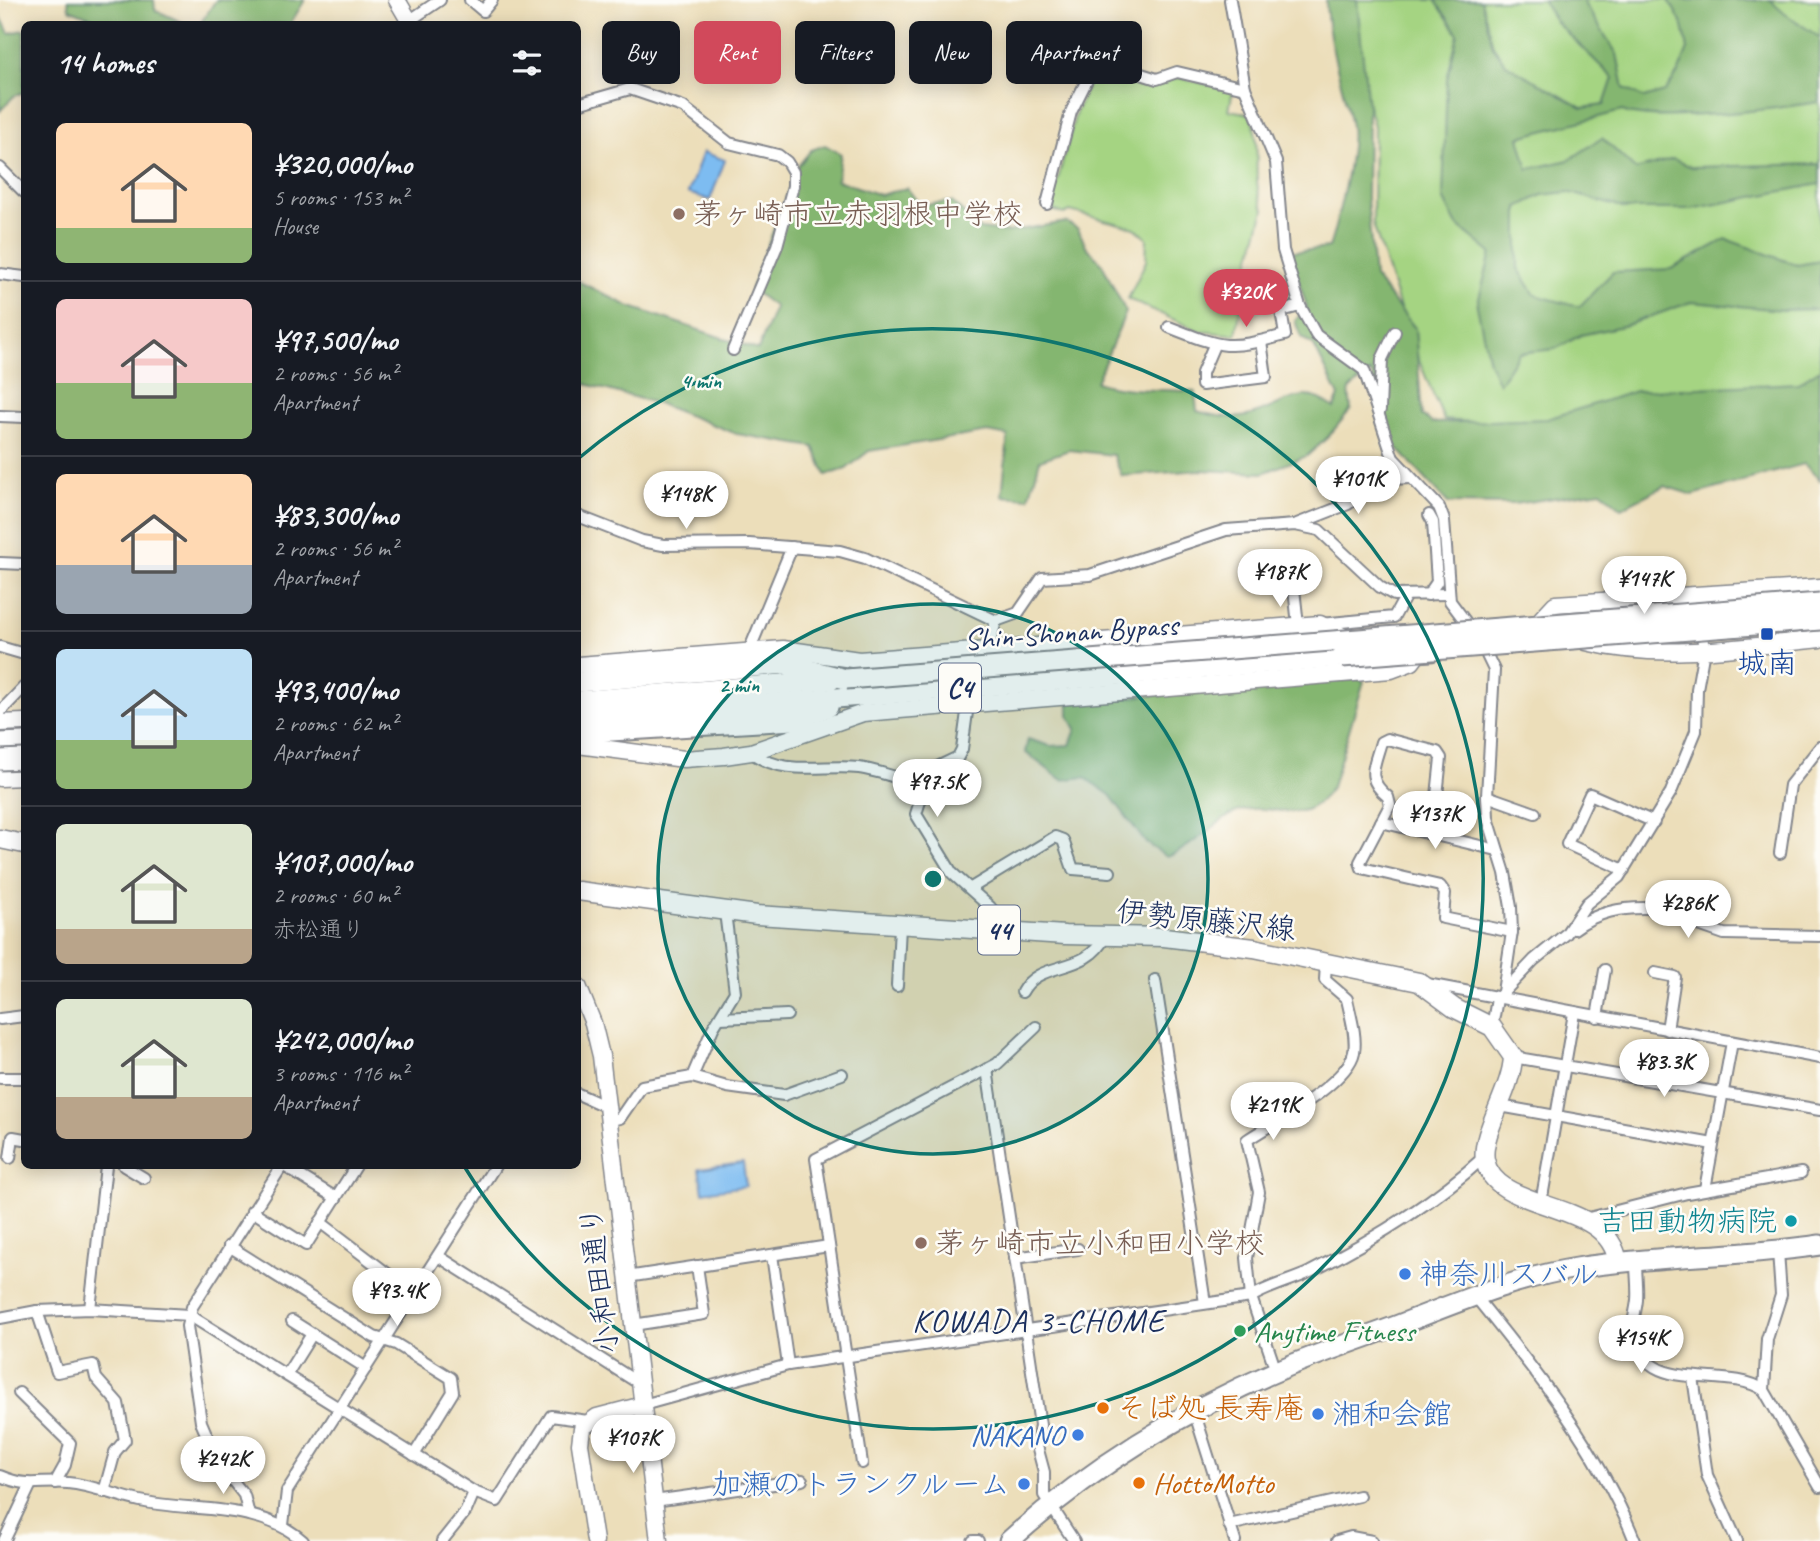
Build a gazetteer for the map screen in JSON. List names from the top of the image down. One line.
{"streets":{"highway":["Shin-Shonan Bypass","C4"],"main road":["伊勢原藤沢線","44"],"street":["小和田通り"]},"districts":["KOWADA 3-CHOME"],"places":{"other":["茅ヶ崎市立赤羽根中学校","吉田動物病院","茅ヶ崎市立小和田小学校","神奈川スバル","Anytime Fitness","そば処 長寿庵","湘和会館","NAKANO","HottoMotto","加瀬のトランクルーム"],"transit":["城南"]},"page":{"chip":["Buy","Rent","Filters","New","Apartment"],"heading":"14 homes","list":[{"name":"¥320,000/mo","note":"5 rooms · 153 m² · House"},{"name":"¥97,500/mo","note":"2 rooms · 56 m² · Apartment"},{"name":"¥83,300/mo","note":"2 rooms · 56 m² · Apartment"},{"name":"¥93,400/mo","note":"2 rooms · 62 m² · Apartment"},{"name":"¥107,000/mo","note":"2 rooms · 60 m² · 赤松通り"},{"name":"¥242,000/mo","note":"3 rooms · 116 m² · Apartment"}],"price":["¥320K","¥101K","¥148K","¥187K","¥147K","¥97.5K","¥137K","¥286K","¥83.3K","¥219K","¥93.4K","¥154K","¥107K","¥242K"]},"rings":["4 min","2 min"]}
